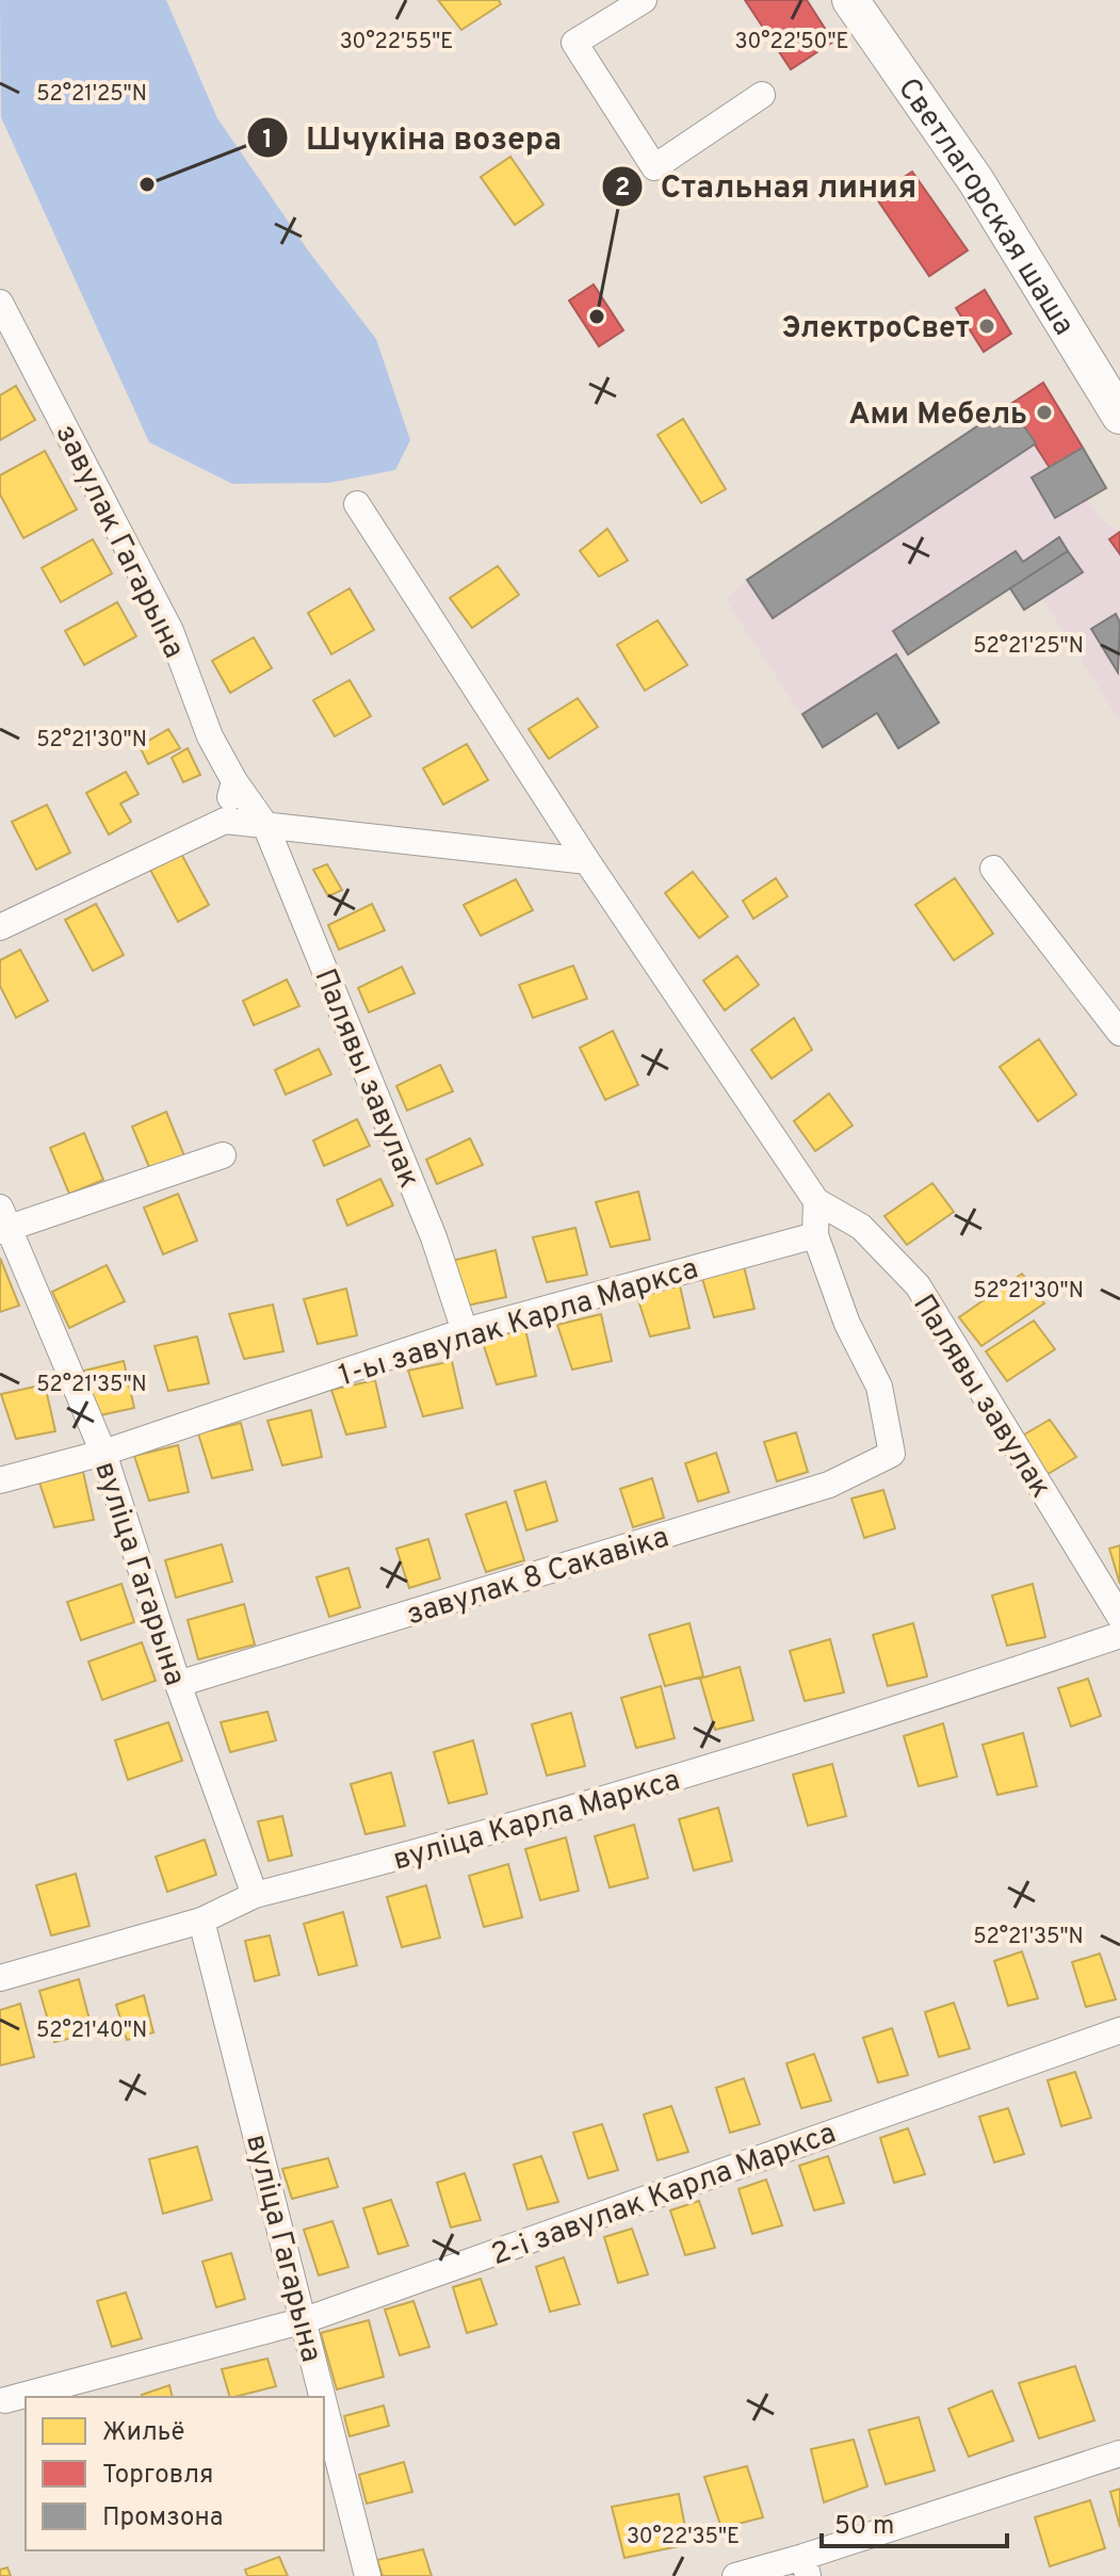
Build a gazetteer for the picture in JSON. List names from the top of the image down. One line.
{"streets":{"main road":["Светлагорская шаша"],"street":["завулак Гагарына","Палявы завулак","1-ы завулак Карла Маркса","вуліца Гагарына","завулак 8 Сакавіка","вуліца Карла Маркса","2-і завулак Карла Маркса"]},"crossings":[["завулак Гагарына","Палявы завулак"],["Палявы завулак","1-ы завулак Карла Маркса"],["1-ы завулак Карла Маркса","вуліца Гагарына"],["1-ы завулак Карла Маркса","завулак 8 Сакавіка"],["вуліца Гагарына","завулак 8 Сакавіка"],["вуліца Гагарына","вуліца Карла Маркса"],["вуліца Гагарына","2-і завулак Карла Маркса"]],"places":["Шчукіна возера","Стальная линия","ЭлектроСвет","Ами Мебель"],"legend":["Жильё","Торговля","Промзона"],"scale_bar":"50 m","coordinates":["30°22'55\"E","30°22'50\"E","52°21'25\"N","52°21'30\"N","52°21'35\"N","52°21'40\"N","30°22'35\"E"]}
